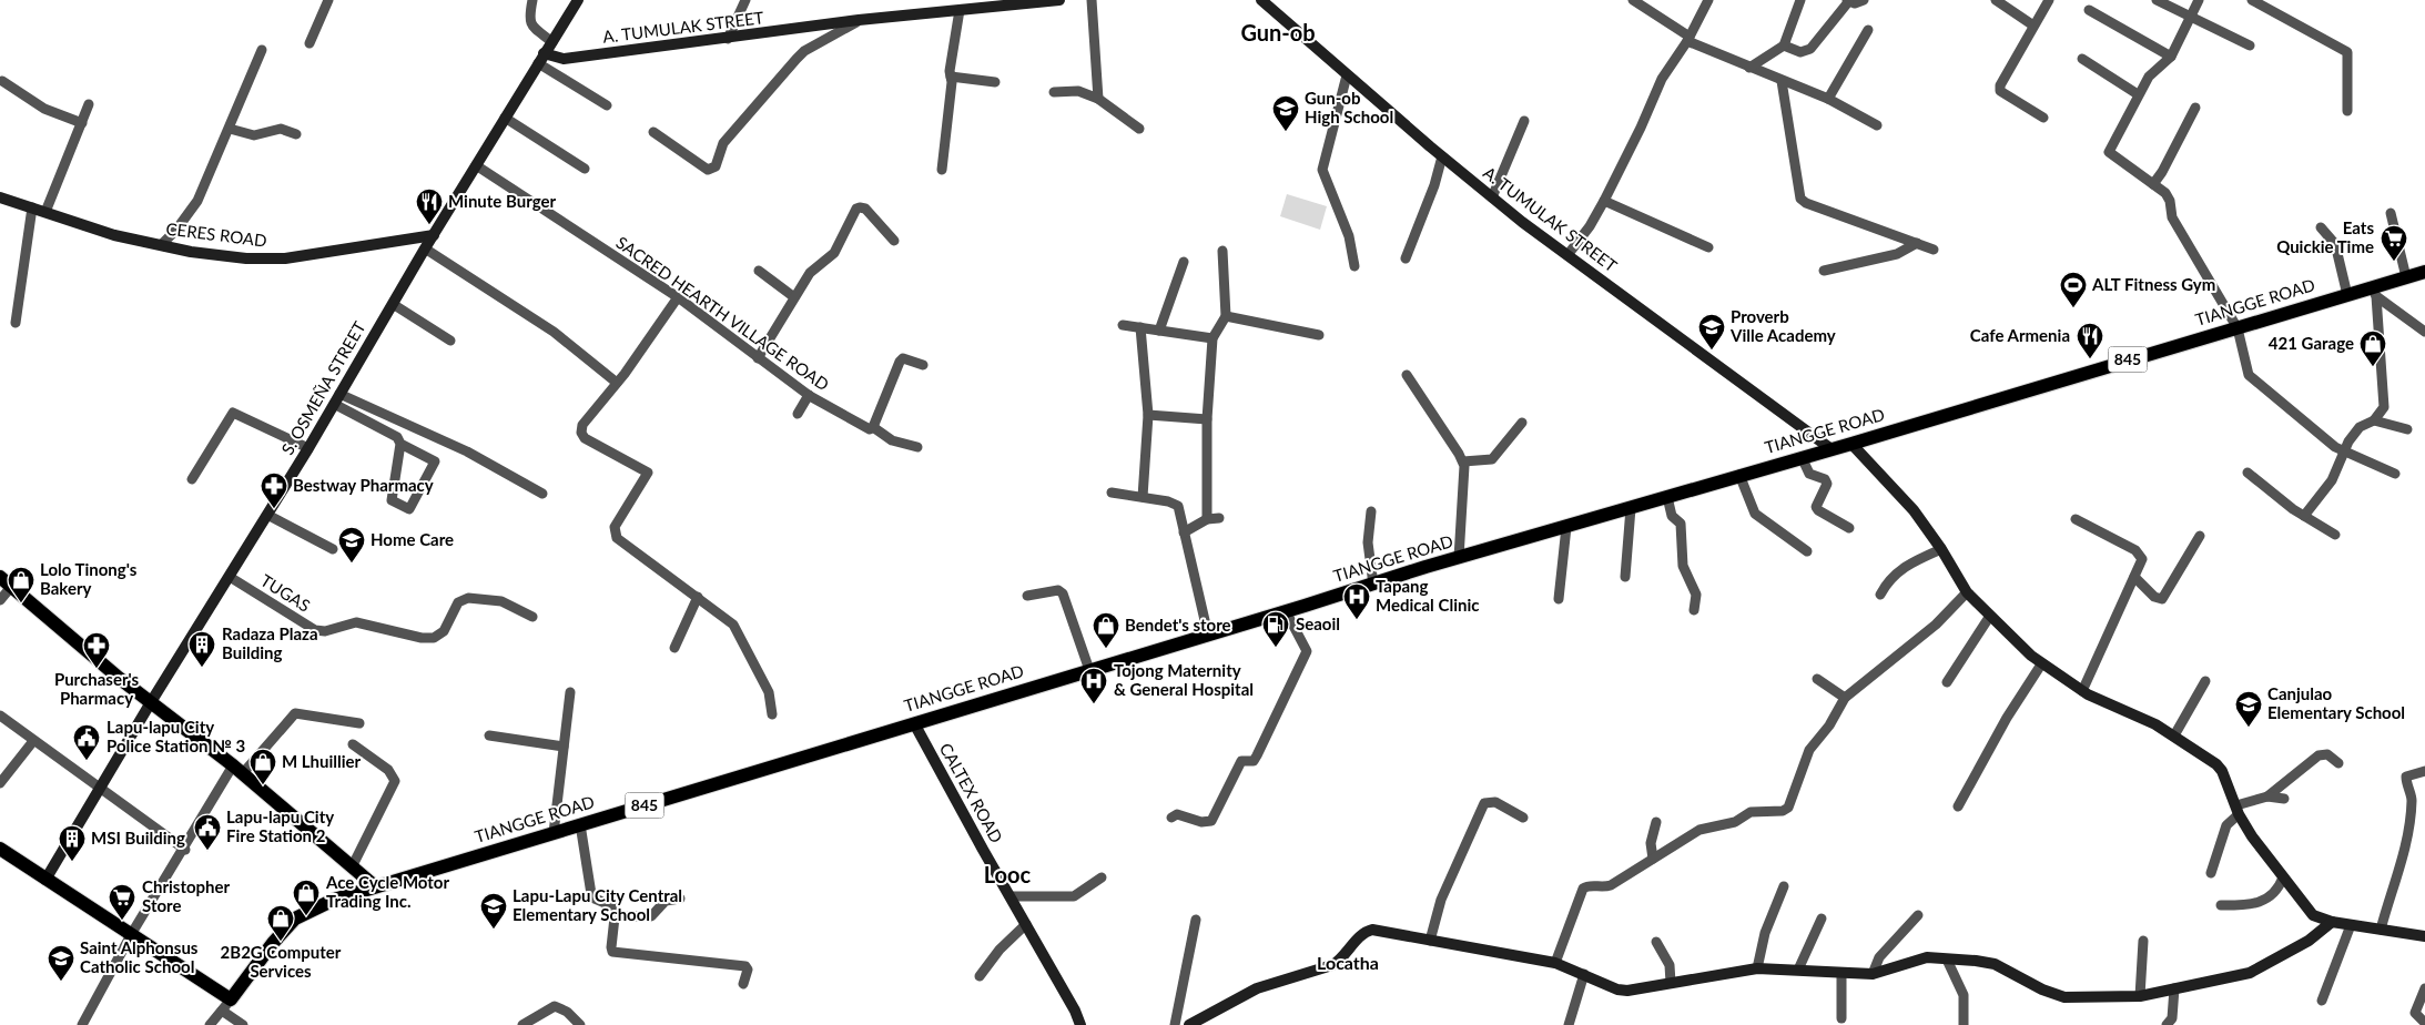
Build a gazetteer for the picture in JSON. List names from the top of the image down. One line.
{"streets":{"main road":["TIANGGE ROAD","845"],"street":["A. TUMULAK STREET","CERES ROAD","SACRED HEARTH VILLAGE ROAD","S. OSMEÑA STREET","TUGAS","CALTEX ROAD"]},"crossings":[["A. TUMULAK STREET","TIANGGE ROAD"],["A. TUMULAK STREET","S. OSMEÑA STREET"],["CERES ROAD","S. OSMEÑA STREET"],["TIANGGE ROAD","CALTEX ROAD"],["SACRED HEARTH VILLAGE ROAD","S. OSMEÑA STREET"],["S. OSMEÑA STREET","TUGAS"]],"districts":["Gun-ob","Looc","Locatha"],"places":{"school or university":["Gun-ob High School","Proverb Ville Academy","Home Care","Canjulao Elementary School","Lapu-Lapu City Central Elementary School","Saint Alphonsus Catholic School"],"restaurant":["Minute Burger","Cafe Armenia"],"supermarket":["Eats Quickie Time","Christopher Store"],"sports":["ALT Fitness Gym"],"shop":["421 Garage","Lolo Tinong's Bakery","Bendet's store","M Lhuillier","Ace Cycle Motor Trading Inc.","2B2G Computer Services"],"pharmacy":["Bestway Pharmacy","Purchaser's Pharmacy"],"hospital":["Tapang Medical Clinic","Tojong Maternity & General Hospital"],"fuel station":["Seaoil"],"building":["Radaza Plaza Building","MSI Building"],"public building":["Lapu-lapu City Police Station № 3","Lapu-lapu City Fire Station 2"]}}
